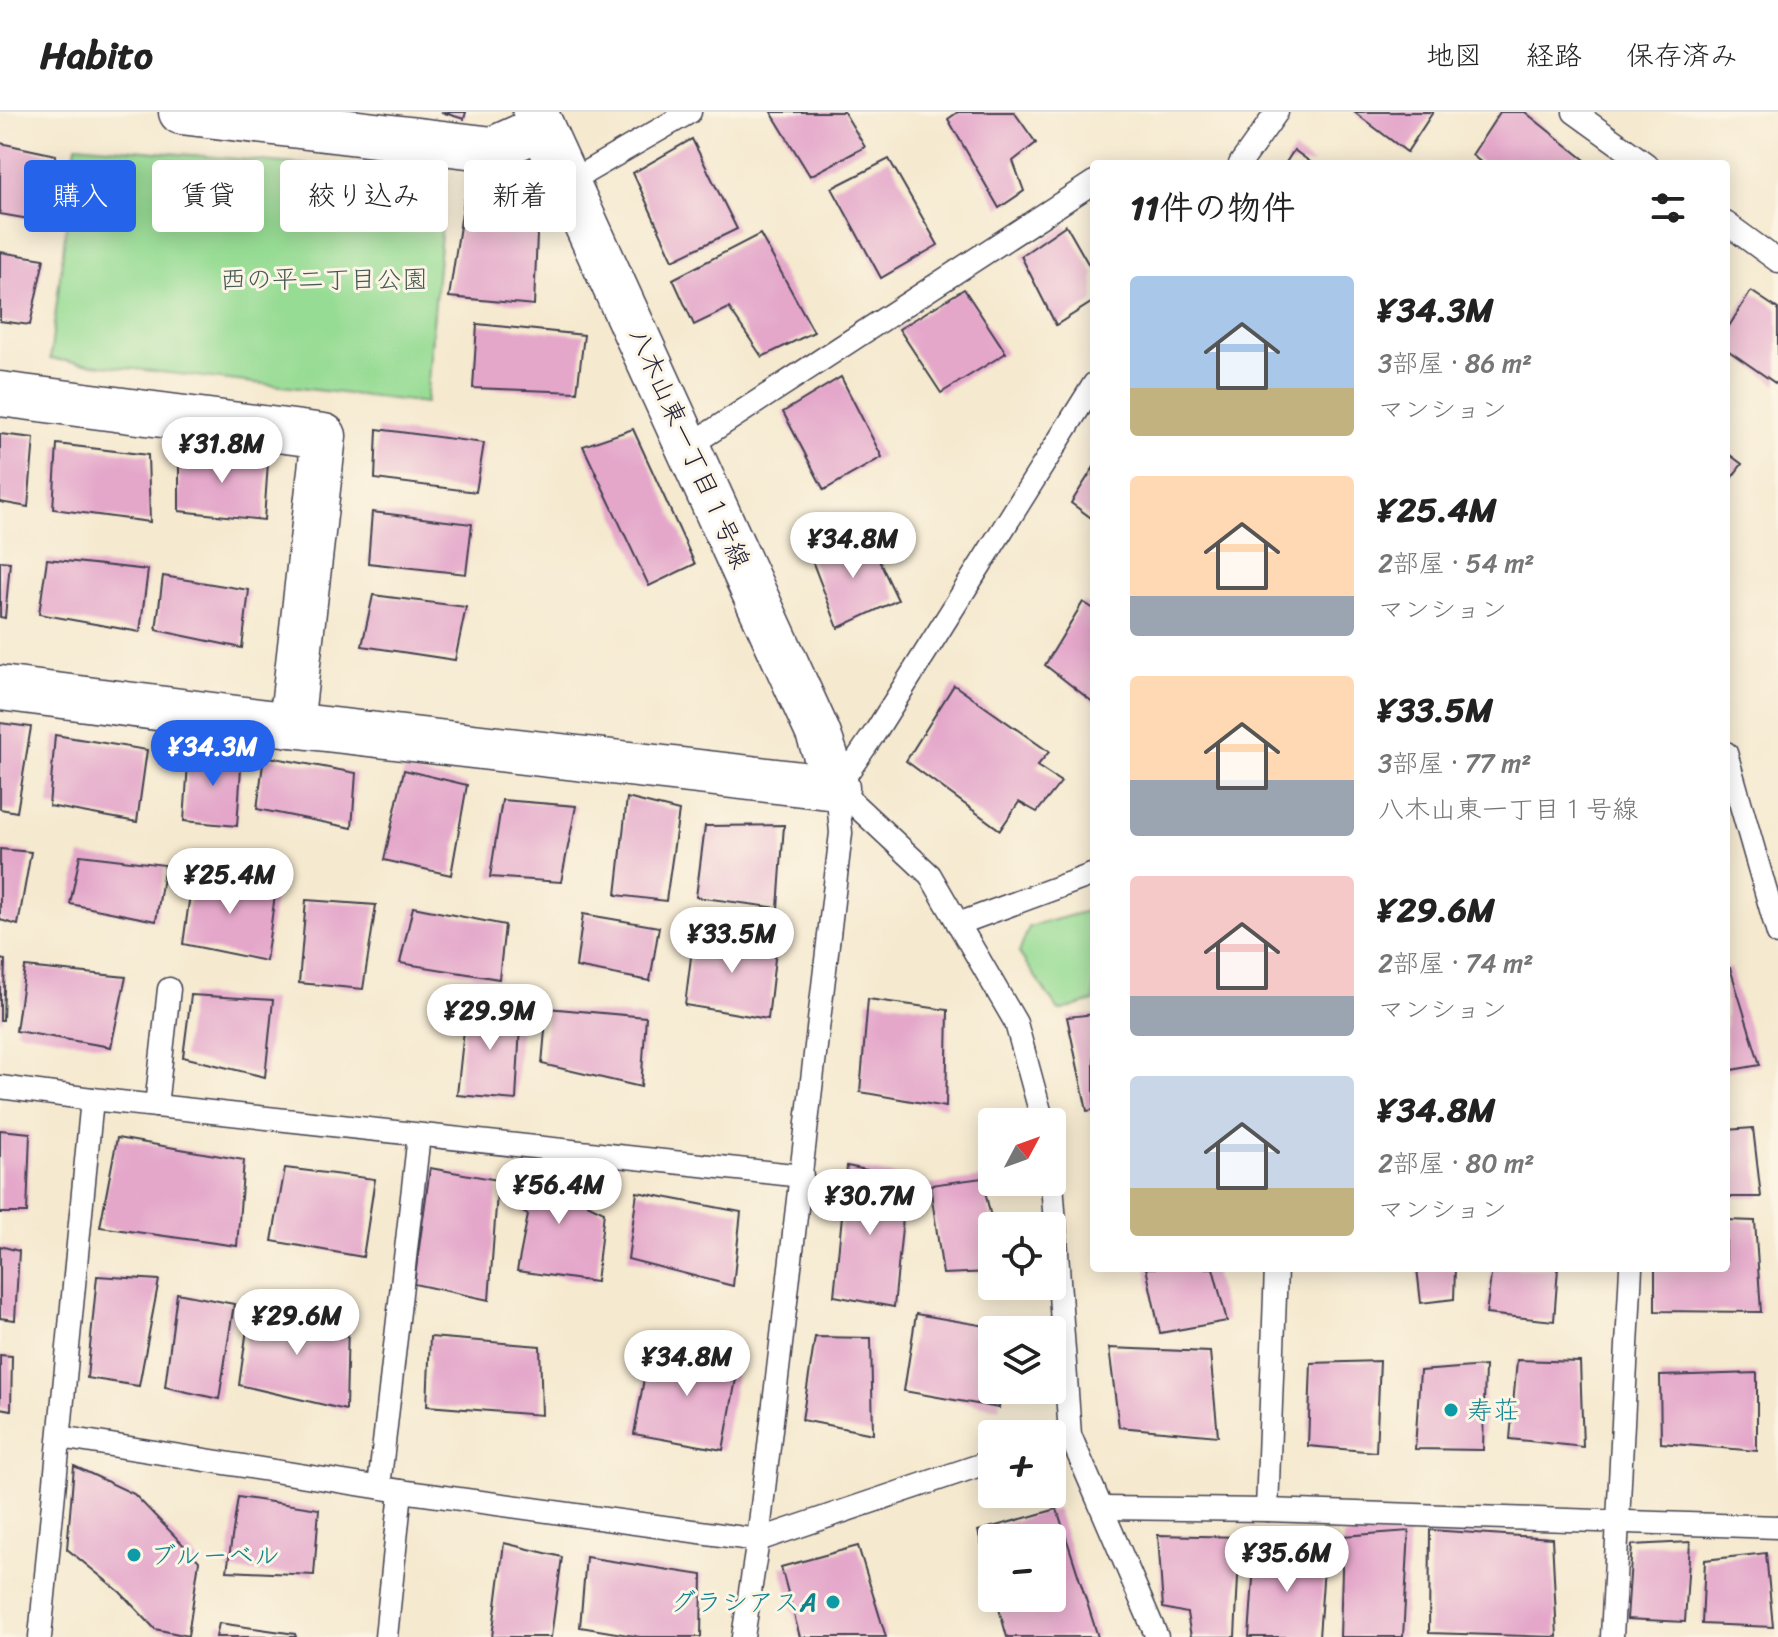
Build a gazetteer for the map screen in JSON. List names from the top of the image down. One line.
{"streets":{"street":["八木山東一丁目１号線"]},"parks":["西の平二丁目公園"],"places":["寿荘","ブルーベル","グラシアスA"],"north":"top right","page":{"header":"Habito","nav":["地図","経路","保存済み"],"chip":["購入","賃貸","絞り込み","新着"],"heading":"11件の物件","list":[{"name":"¥34.3M","note":"3部屋 · 86 m² · マンション"},{"name":"¥25.4M","note":"2部屋 · 54 m² · マンション"},{"name":"¥33.5M","note":"3部屋 · 77 m² · 八木山東一丁目１号線"},{"name":"¥29.6M","note":"2部屋 · 74 m² · マンション"},{"name":"¥34.8M","note":"2部屋 · 80 m² · マンション"}],"price":["¥31.8M","¥34.8M","¥34.3M","¥25.4M","¥33.5M","¥29.9M","¥56.4M","¥30.7M","¥29.6M","¥34.8M","¥35.6M"],"map_buttons":["+","−"]}}
